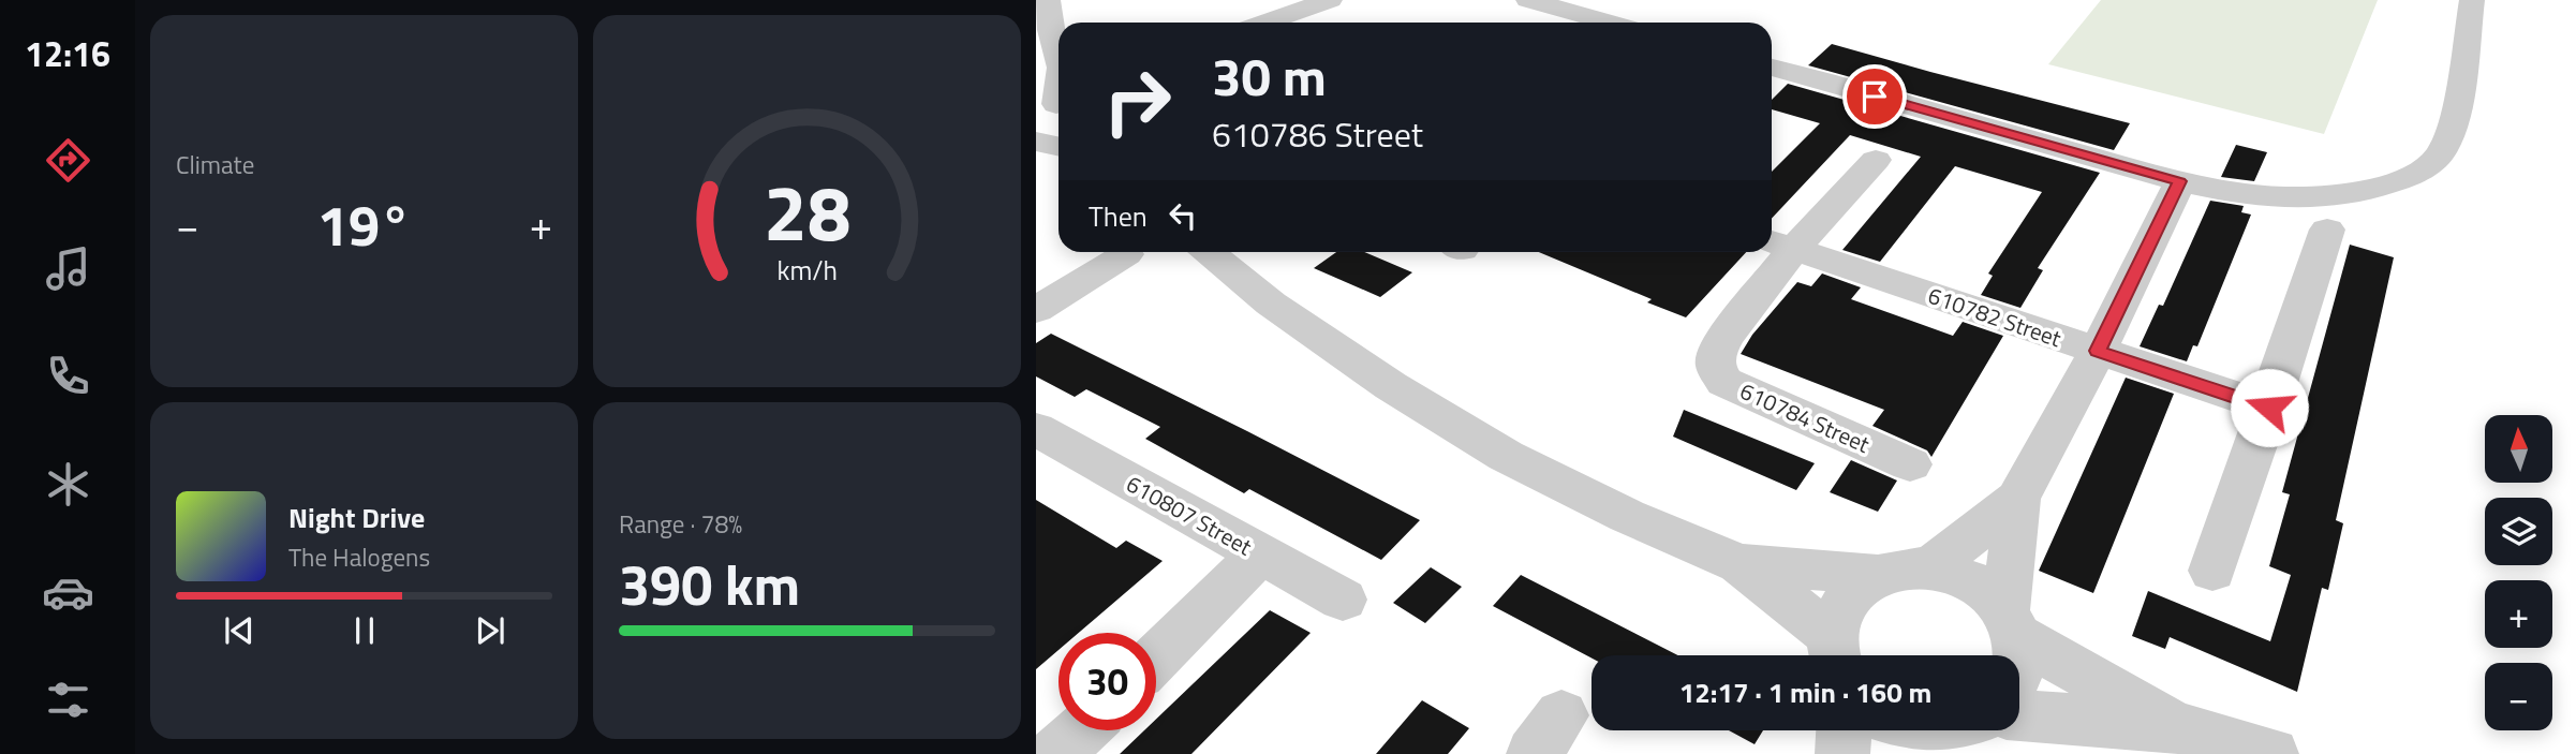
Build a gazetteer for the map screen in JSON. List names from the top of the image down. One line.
{"streets":{"street":["610782 Street","610784 Street","610807 Street"]},"crossings":[["610782 Street","610784 Street"]],"north":"top","page":{"tabs":"12:16","tile":["Climate",["Range · 78%","390 km"]],"turn":["30 m","610786 Street"],"then":"Then","heat":["−","19°","+"],"map_buttons":["+","−"],"song":["Night Drive","The Halogens"],"limit":"30","trip":"12:17 · 1 min · 160 m","gauge":["28","km/h"]}}
